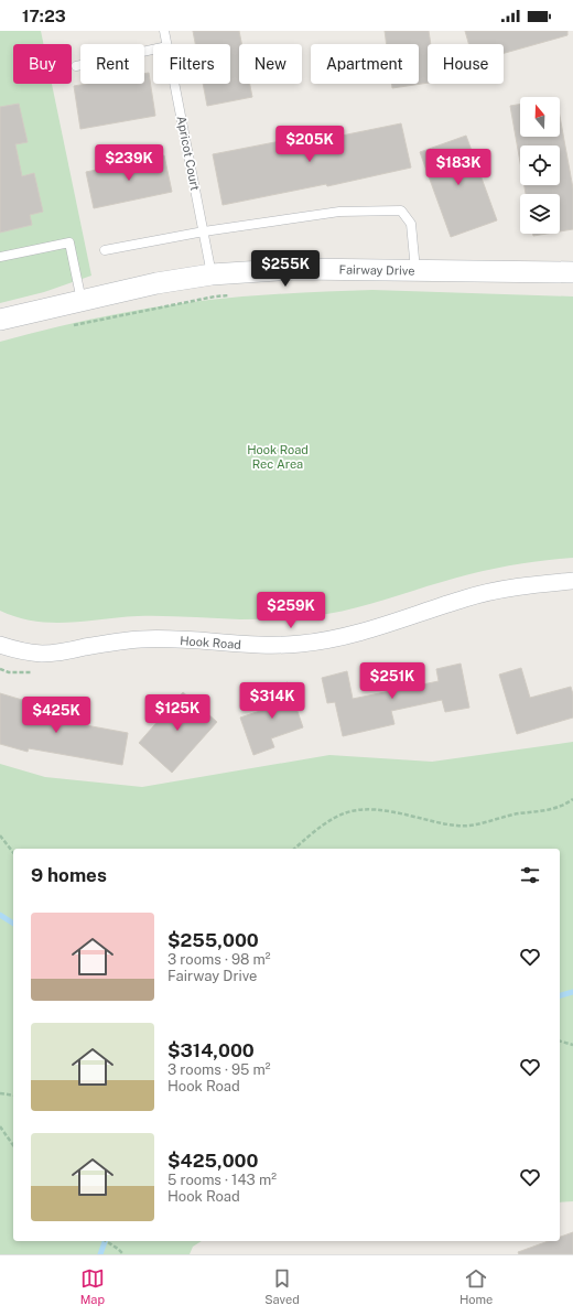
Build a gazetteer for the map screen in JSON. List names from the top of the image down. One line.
{"streets":{"street":["Fairway Drive","Hook Road"],"lane":["Apricot Court"]},"crossings":[["Apricot Court","Fairway Drive"]],"parks":["Hook Road Rec Area"],"north":"top","page":{"status":"17:23","chip":["Buy","Rent","Filters","New","Apartment","House"],"price":["$205K","$239K","$183K","$255K","$259K","$251K","$314K","$125K","$425K"],"heading":"9 homes","list":[{"name":"$255,000","note":"3 rooms · 98 m² · Fairway Drive"},{"name":"$314,000","note":"3 rooms · 95 m² · Hook Road"},{"name":"$425,000","note":"5 rooms · 143 m² · Hook Road"}],"tabs":["Map","Saved","Home"]}}
